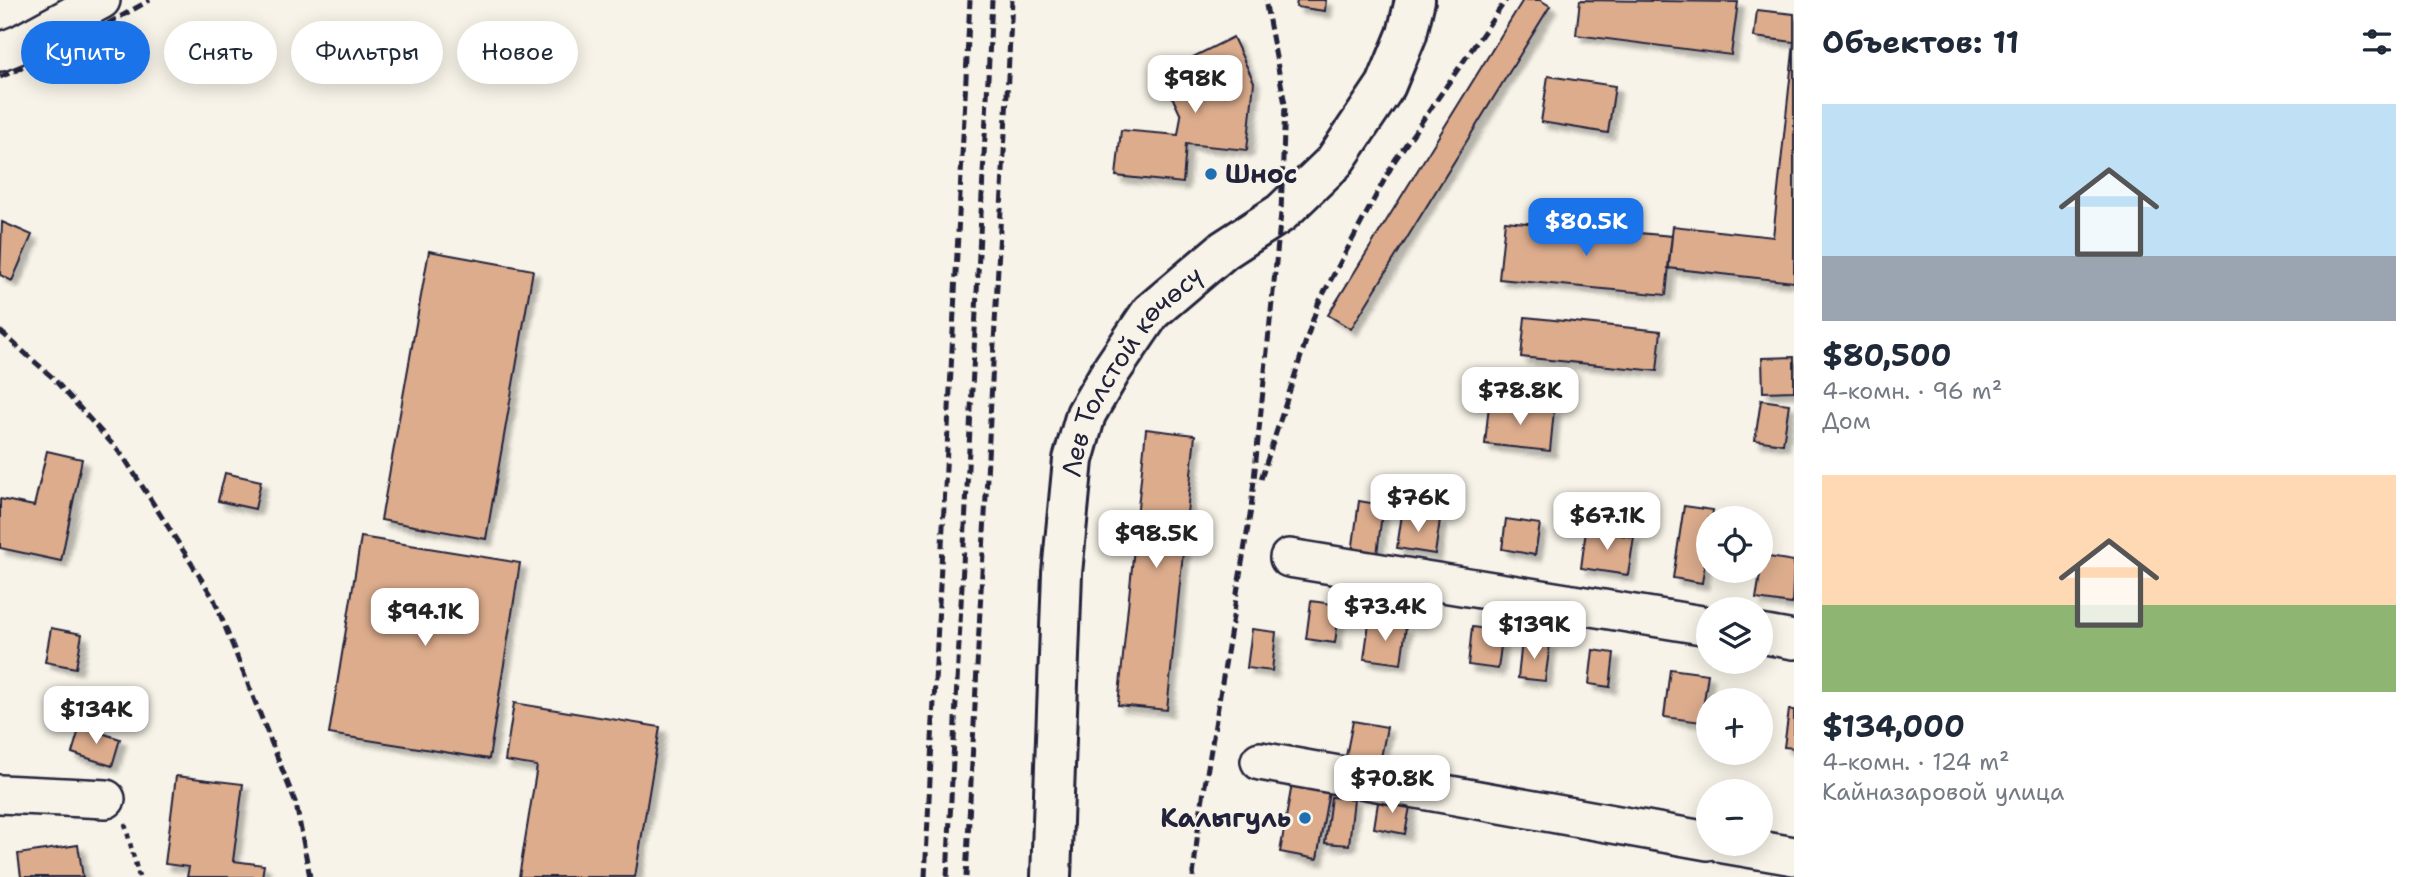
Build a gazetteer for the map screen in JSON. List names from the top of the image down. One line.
{"streets":{"main road":["Лев Толстой көчөсү"]},"places":["Шнос","Калыгуль"],"page":{"heading":"Объектов: 11","chip":["Купить","Снять","Фильтры","Новое"],"price":["$98K","$80.5K","$78.8K","$76K","$67.1K","$98.5K","$73.4K","$94.1K","$139K","$134K","$70.8K"],"list":[{"name":"$80,500","note":"4-комн. · 96 m² · Дом"},{"name":"$134,000","note":"4-комн. · 124 m² · Кайназаровой улица"}],"map_buttons":["+","−"]}}
